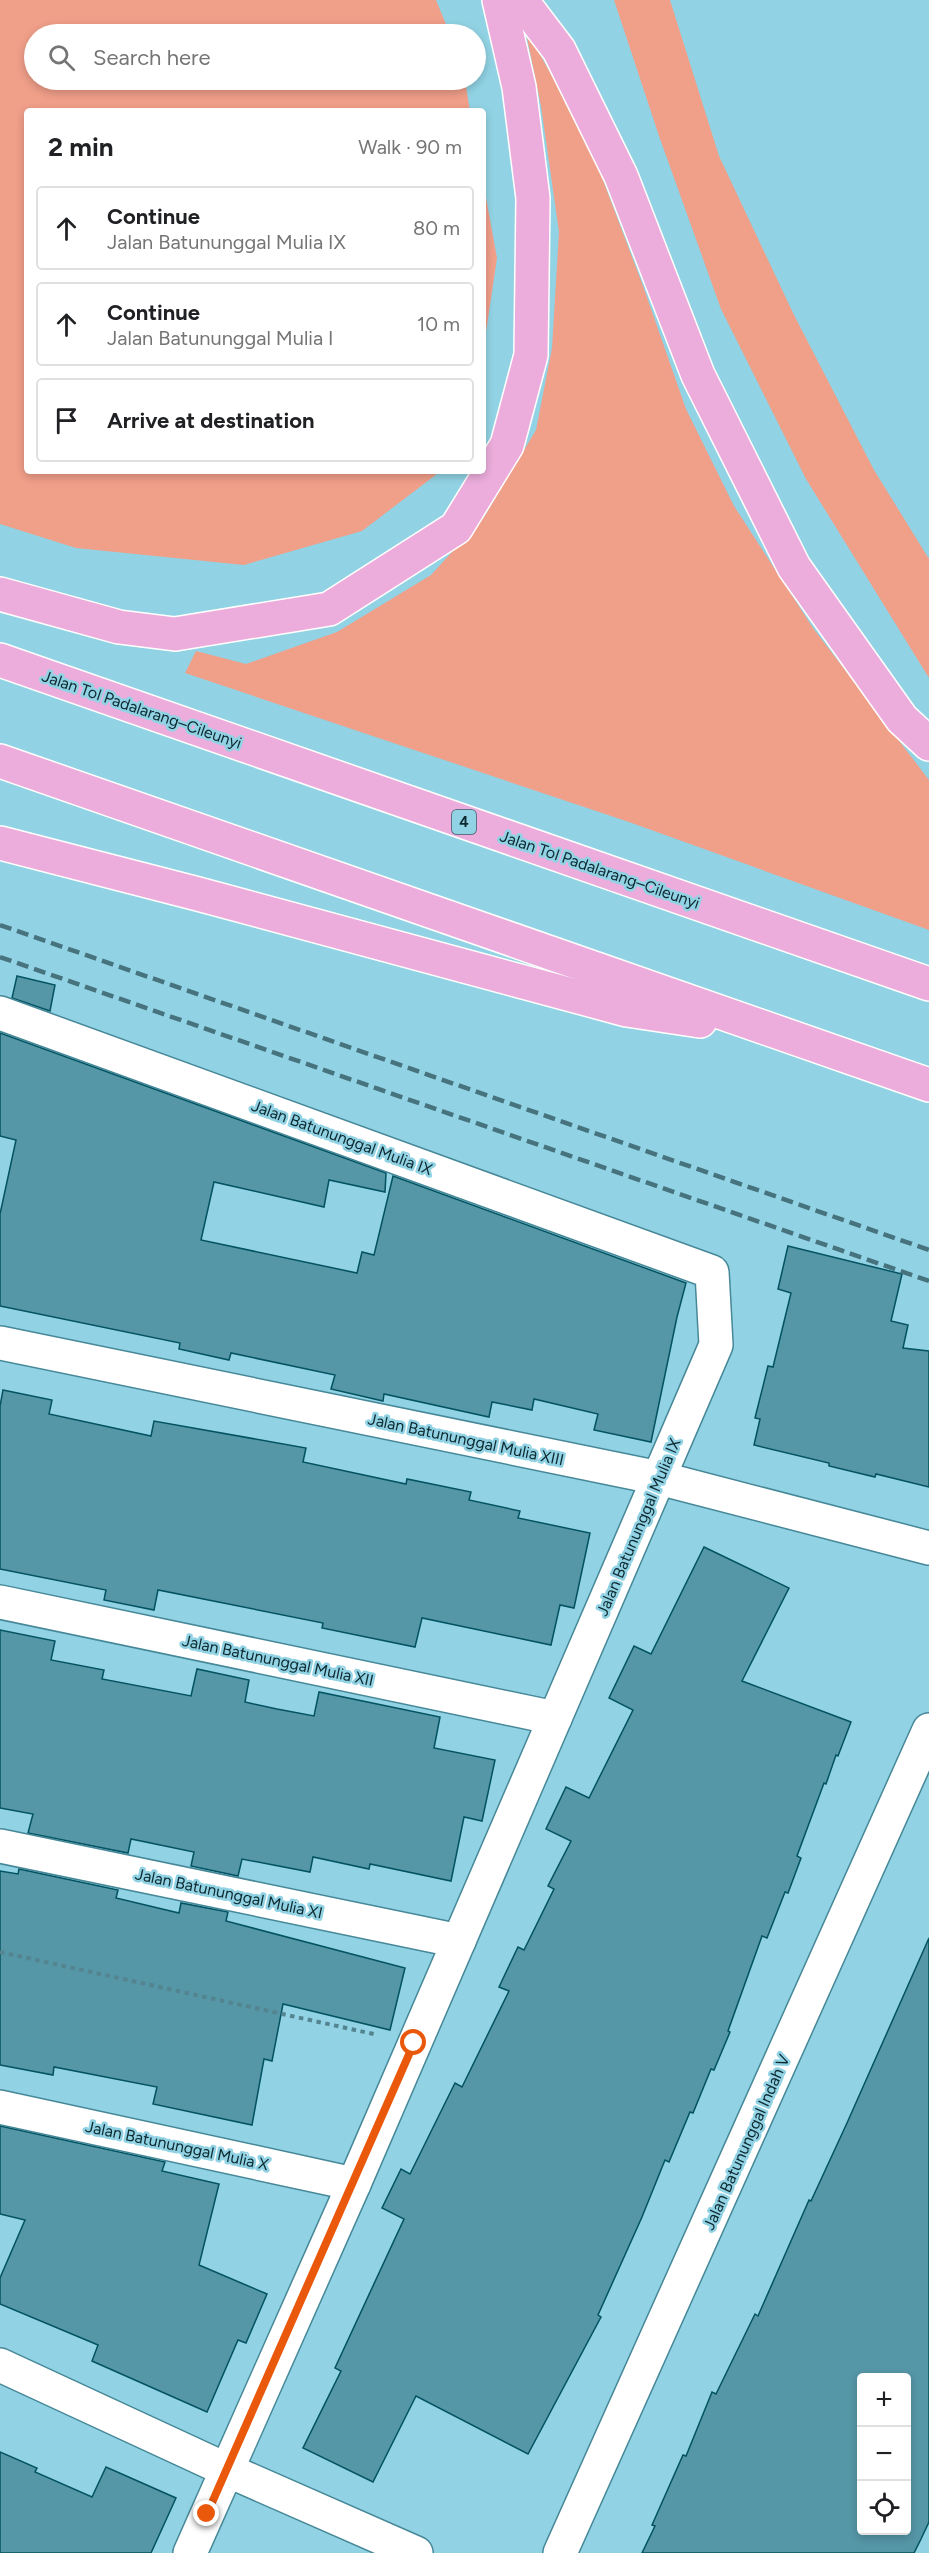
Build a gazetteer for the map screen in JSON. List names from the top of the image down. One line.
{"streets":{"highway":["Jalan Tol Padalarang–Cileunyi","4"],"street":["Jalan Batununggal Mulia IX","Jalan Batununggal Mulia XIII","Jalan Batununggal Mulia XII","Jalan Batununggal Mulia XI","Jalan Batununggal Indah V","Jalan Batununggal Mulia X"]},"crossings":[["Jalan Batununggal Mulia IX","Jalan Batununggal Mulia XIII"],["Jalan Batununggal Mulia IX","Jalan Batununggal Mulia XII"],["Jalan Batununggal Mulia IX","Jalan Batununggal Mulia XI"],["Jalan Batununggal Mulia IX","Jalan Batununggal Mulia X"]],"page":{"search":"Search here","heading":["2 min","Walk · 90 m"],"list":[["Continue","Jalan Batununggal Mulia IX","80 m"],["Continue","Jalan Batununggal Mulia I","10 m"],"Arrive at destination"],"map_buttons":["+","−"]}}
